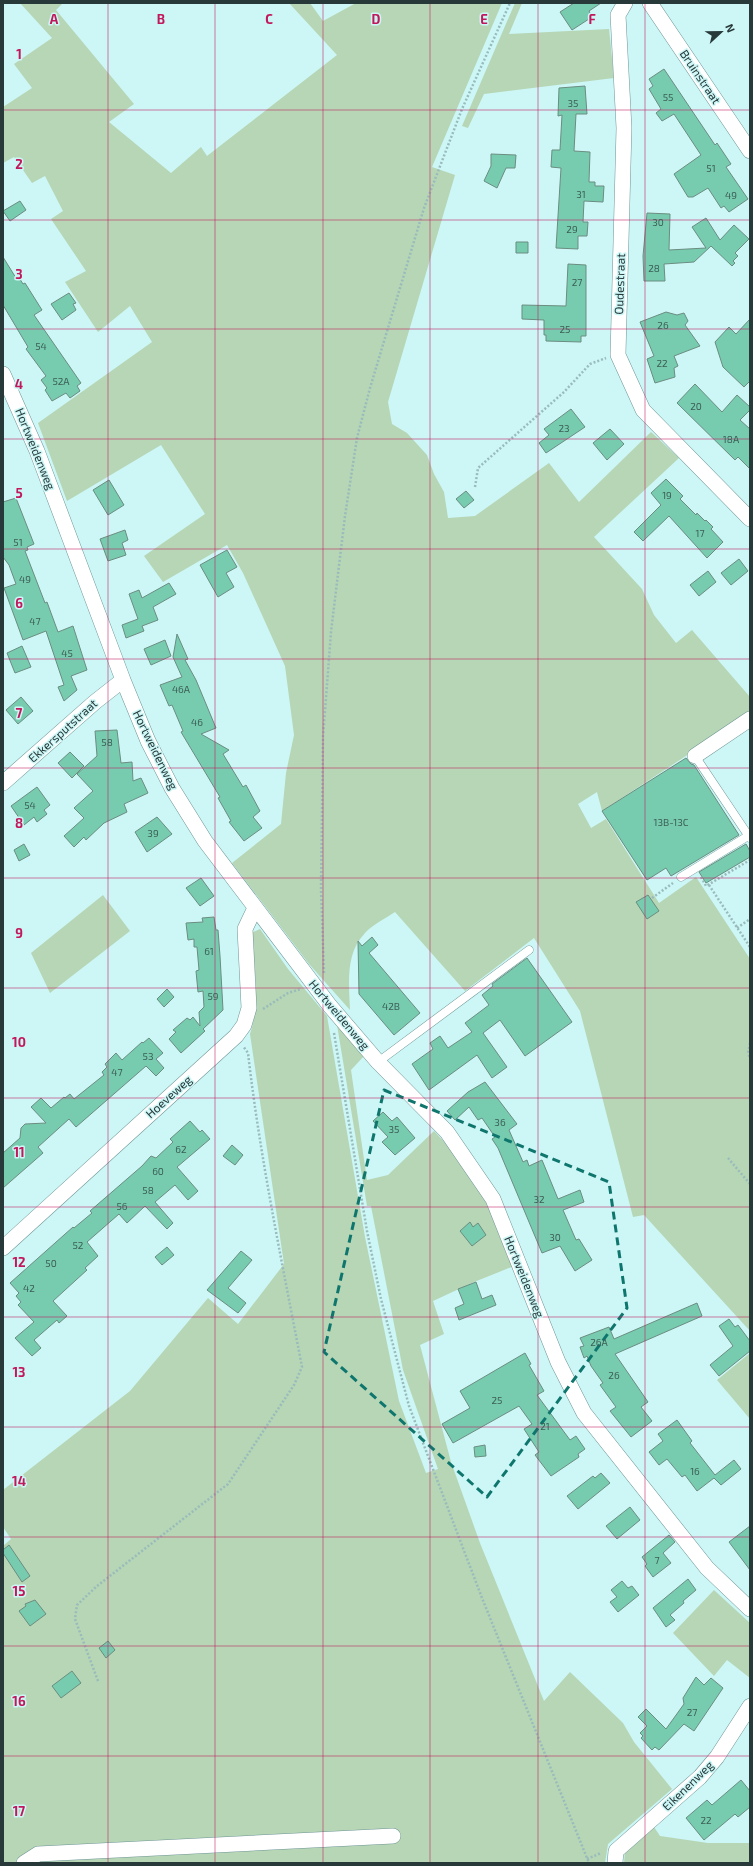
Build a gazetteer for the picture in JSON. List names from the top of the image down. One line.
{"streets":{"street":["Bruinstraat","Oudestraat","Hortweidenweg","Ekkersputstraat","Hoeveweg","Eikenenweg"]},"crossings":[["Hortweidenweg","Ekkersputstraat"],["Hortweidenweg","Hoeveweg"]],"house_numbers":["55","35","51","31","49","30","29","28","27","26","25","54","22","52A","20","23","18A","19","17","51","49","47","45","46A","46","58","54","13B-13C","39","61","59","42B","53","47","36","35","62","60","58","32","56","30","52","50","42","26A","26","25","21","16","7","27","22"],"north":"right","grid":{"columns":["A","B","C","D","E","F"],"rows":["1","2","3","4","5","6","7","8","9","10","11","12","13","14","15","16","17"]}}
